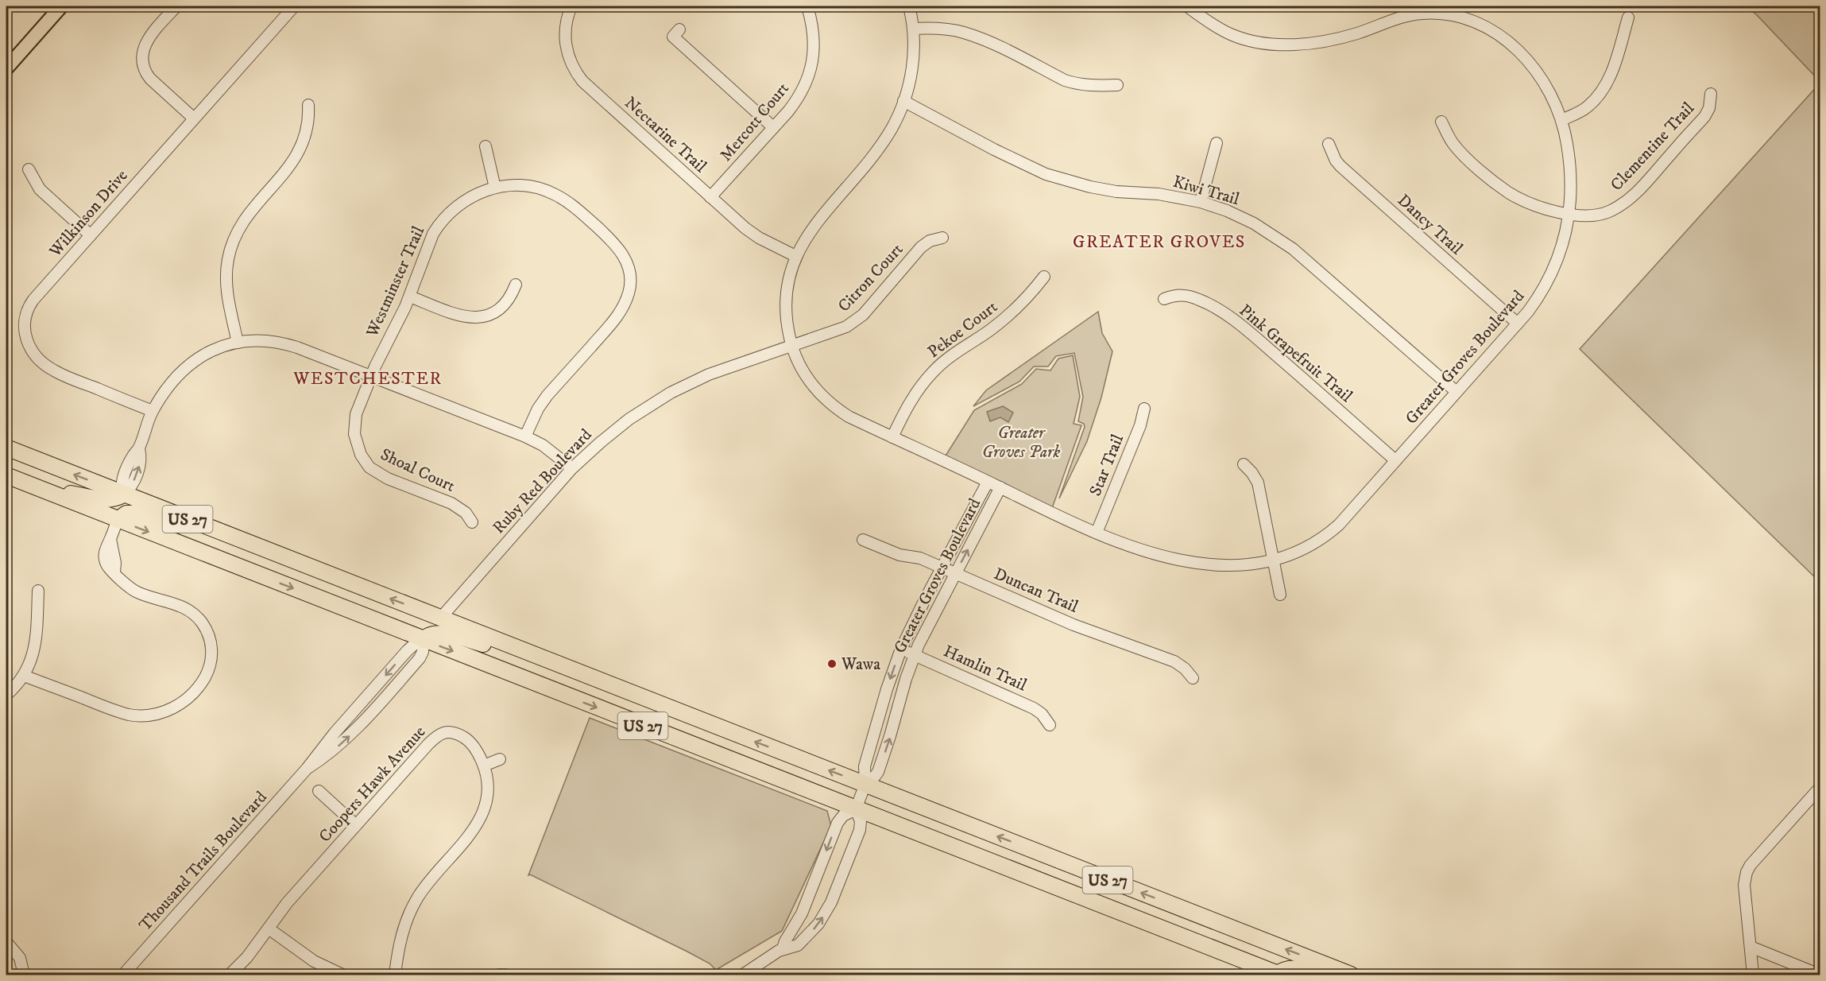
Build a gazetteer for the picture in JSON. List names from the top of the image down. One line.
{"streets":{"highway":["US 27"],"street":["Mercott Court","Nectarine Trail","Clementine Trail","Kiwi Trail","Wilkinson Drive","Dancy Trail","Citron Court","Westminster Trail","Pekoe Court","Pink Grapefruit Trail","Greater Groves Boulevard","Star Trail","Shoal Court","Ruby Red Boulevard","Duncan Trail","Hamlin Trail","Coopers Hawk Avenue","Thousand Trails Boulevard"]},"crossings":[["Mercott Court","Nectarine Trail"],["Nectarine Trail","Greater Groves Boulevard"],["Clementine Trail","Greater Groves Boulevard"],["Kiwi Trail","Greater Groves Boulevard"],["Dancy Trail","Greater Groves Boulevard"],["Citron Court","Greater Groves Boulevard"],["Citron Court","Ruby Red Boulevard"],["Westminster Trail","Shoal Court"],["Pekoe Court","Greater Groves Boulevard"],["Pink Grapefruit Trail","Greater Groves Boulevard"],["Greater Groves Boulevard","Star Trail"],["Greater Groves Boulevard","Ruby Red Boulevard"],["Greater Groves Boulevard","US 27"],["Greater Groves Boulevard","Duncan Trail"],["Greater Groves Boulevard","Hamlin Trail"],["Ruby Red Boulevard","US 27"],["US 27","Thousand Trails Boulevard"]],"districts":["GREATER GROVES","WESTCHESTER"],"parks":["Greater Groves Park"],"places":["Wawa"]}
